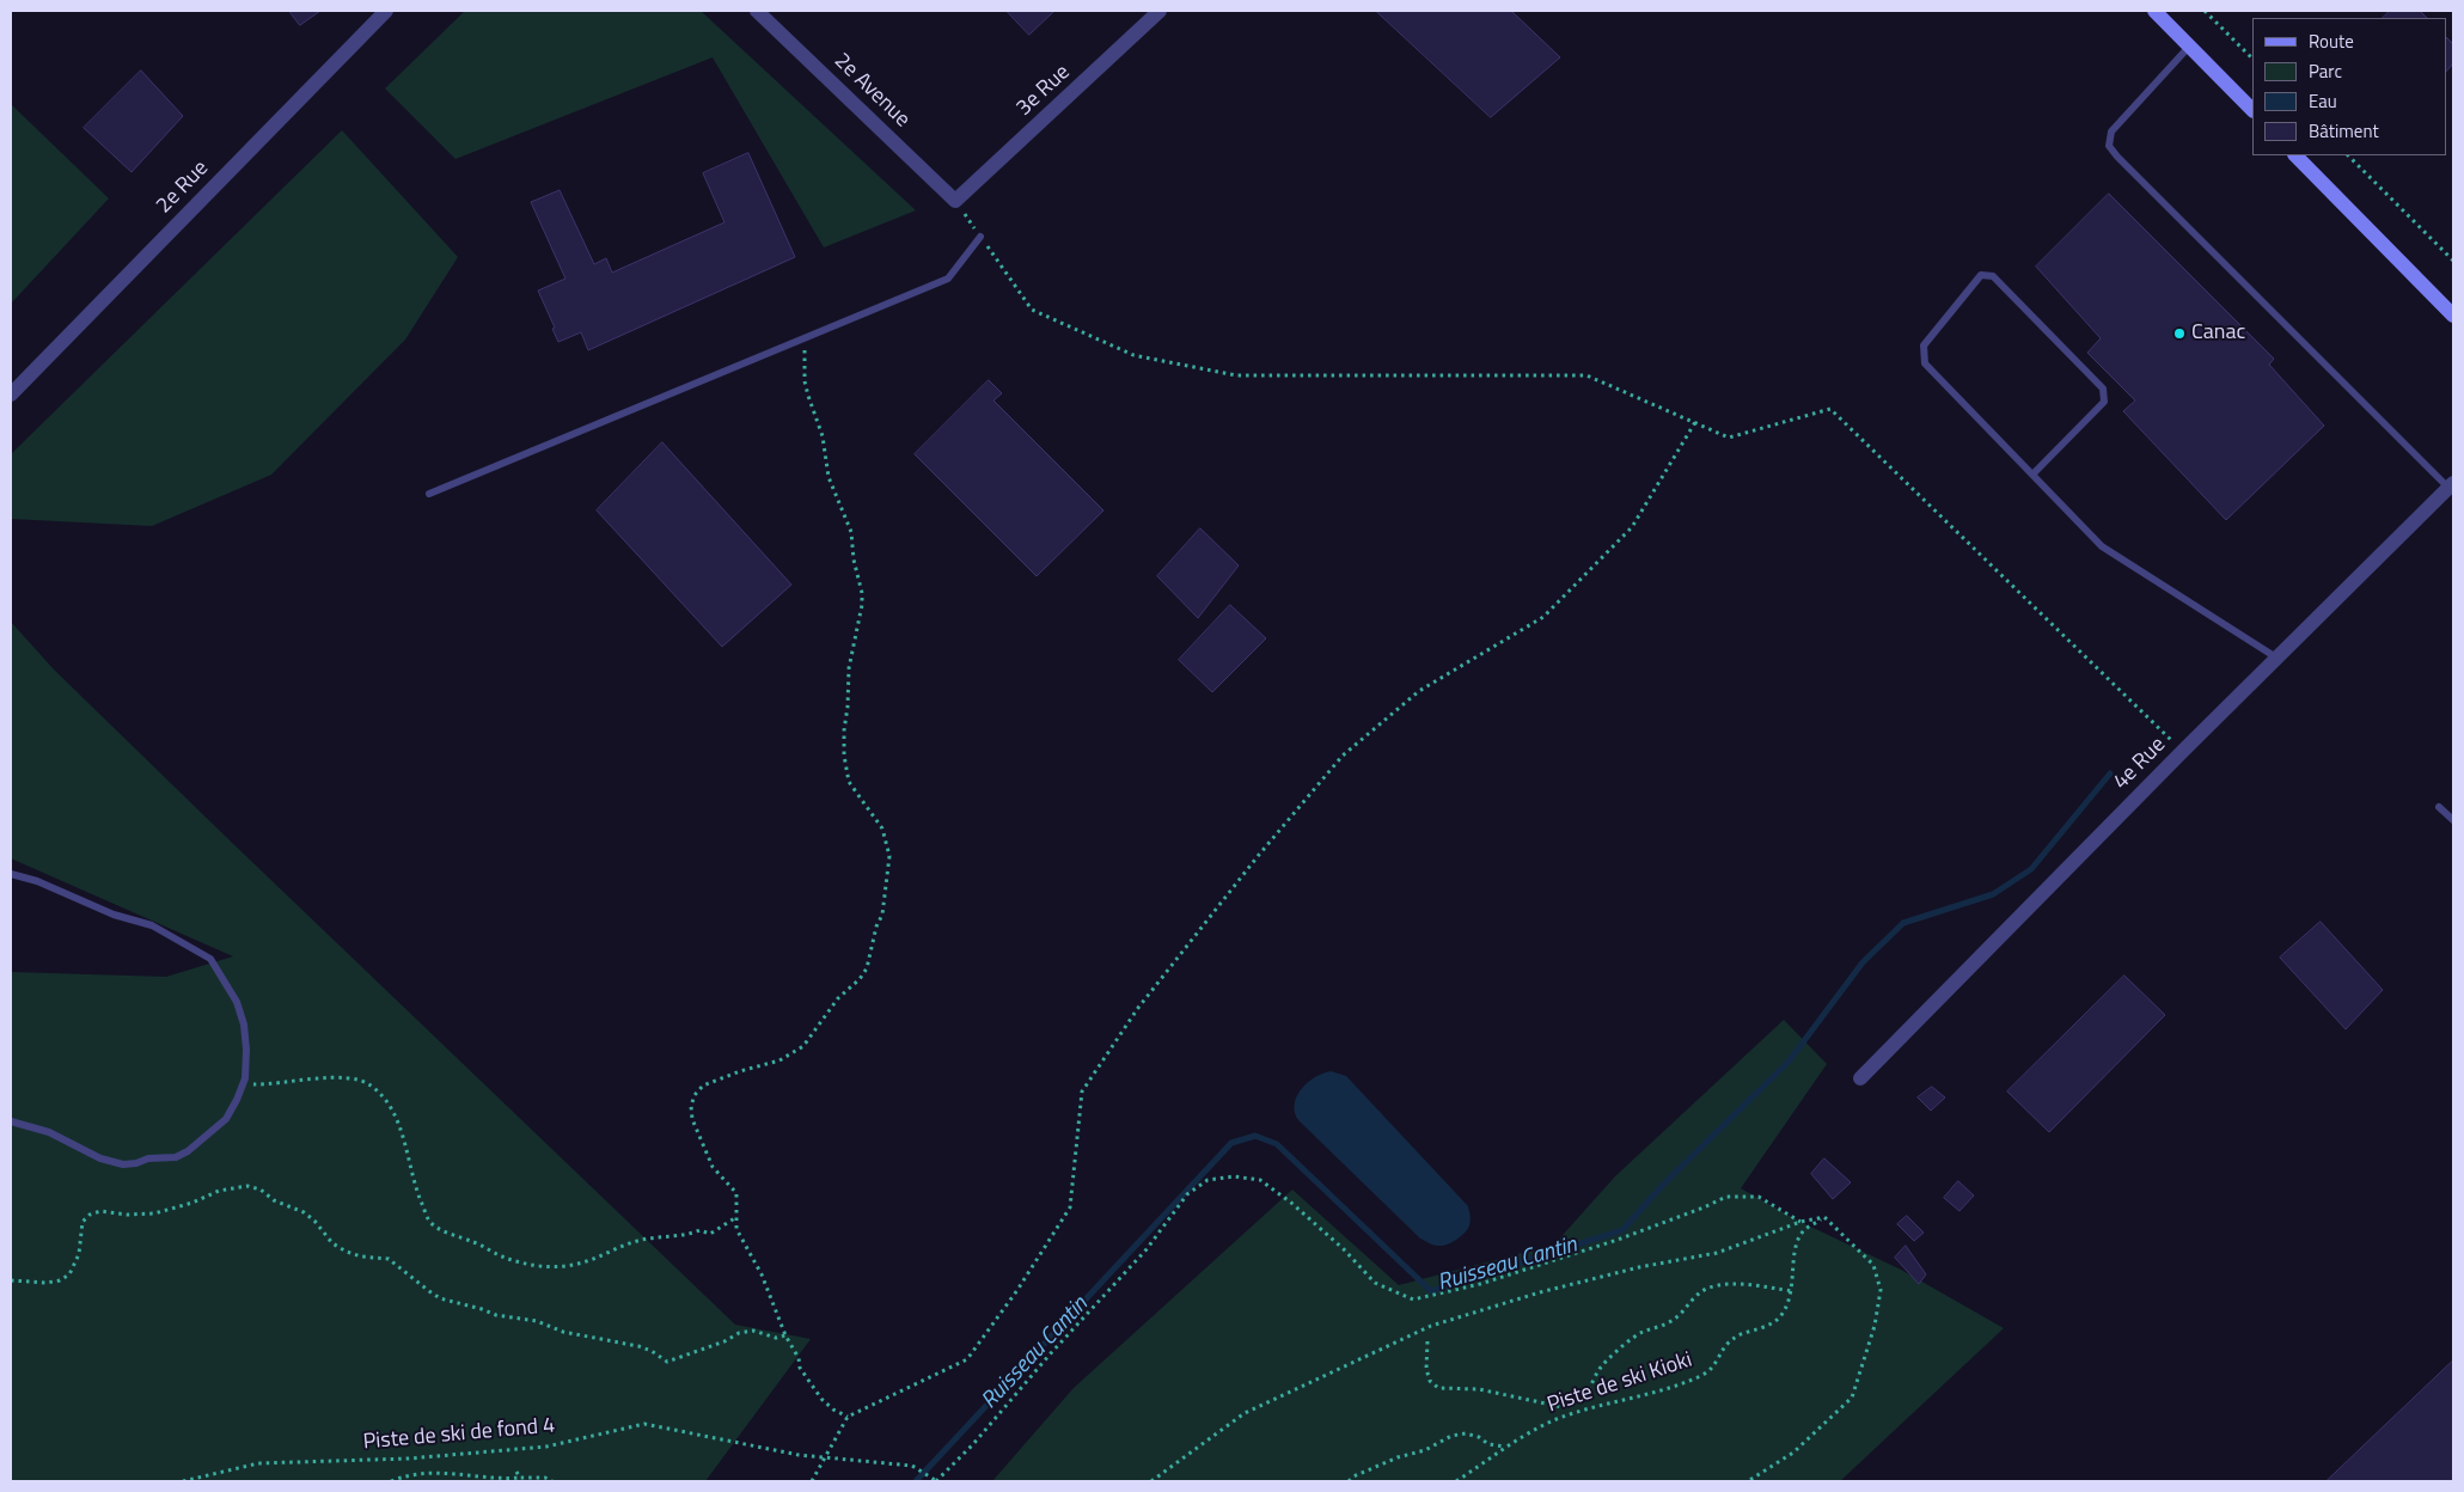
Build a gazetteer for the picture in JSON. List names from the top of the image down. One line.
{"streets":{"street":["2e Avenue","3e Rue","2e Rue","4e Rue"],"path":["Piste de ski Kioki","Piste de ski de fond 4"]},"crossings":[["2e Avenue","3e Rue"]],"water":["Ruisseau Cantin"],"places":["Canac"],"legend":["Route","Parc","Eau","Bâtiment"]}
